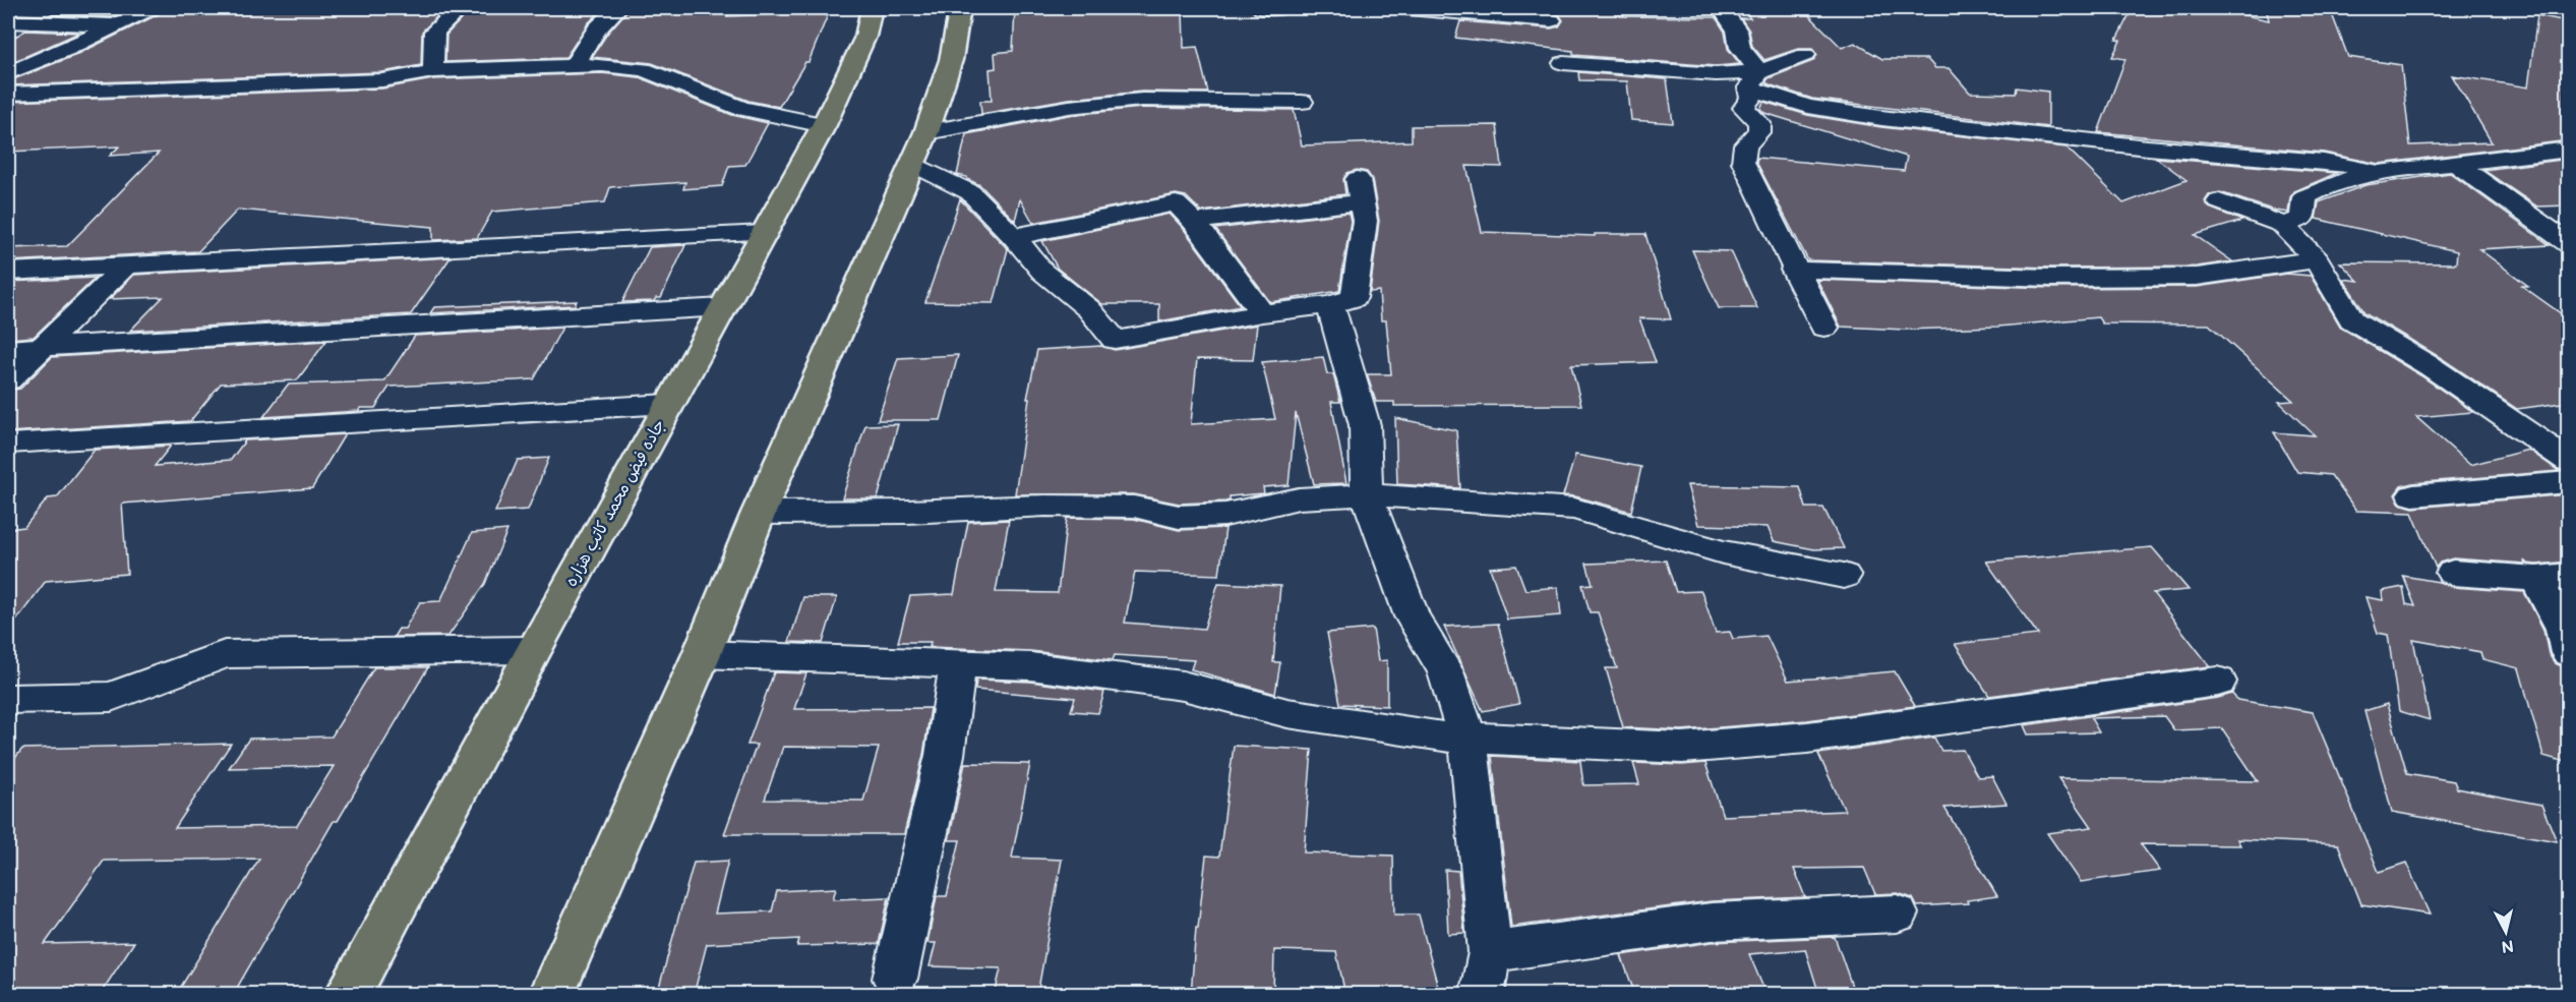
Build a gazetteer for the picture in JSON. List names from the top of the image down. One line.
{"streets":{"main road":["جاده فیض محمد کاتب هزاره"]},"north":"bottom"}
